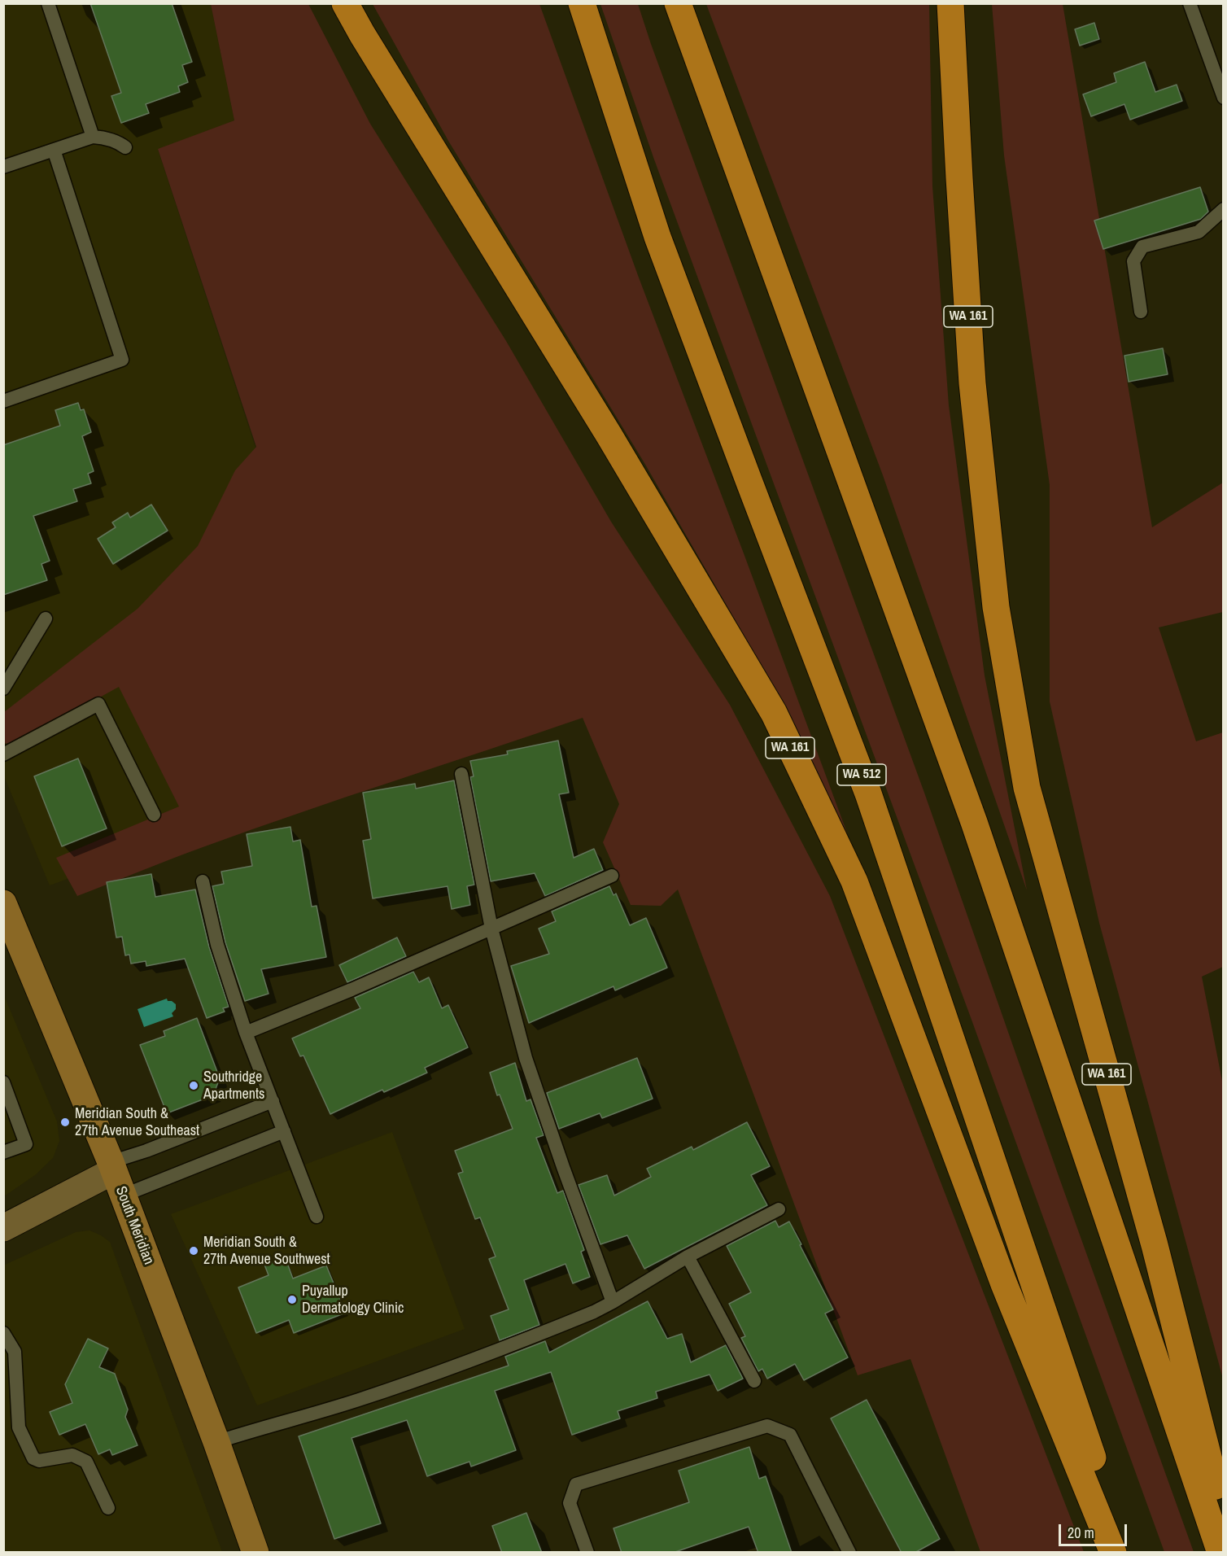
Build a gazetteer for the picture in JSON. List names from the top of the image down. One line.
{"streets":{"highway":["WA 161","WA 512"],"main road":["South Meridian"]},"places":["Southridge Apartments","Meridian South & 27th Avenue Southeast","Meridian South & 27th Avenue Southwest","Puyallup Dermatology Clinic"],"scale_bar":"20 m"}
